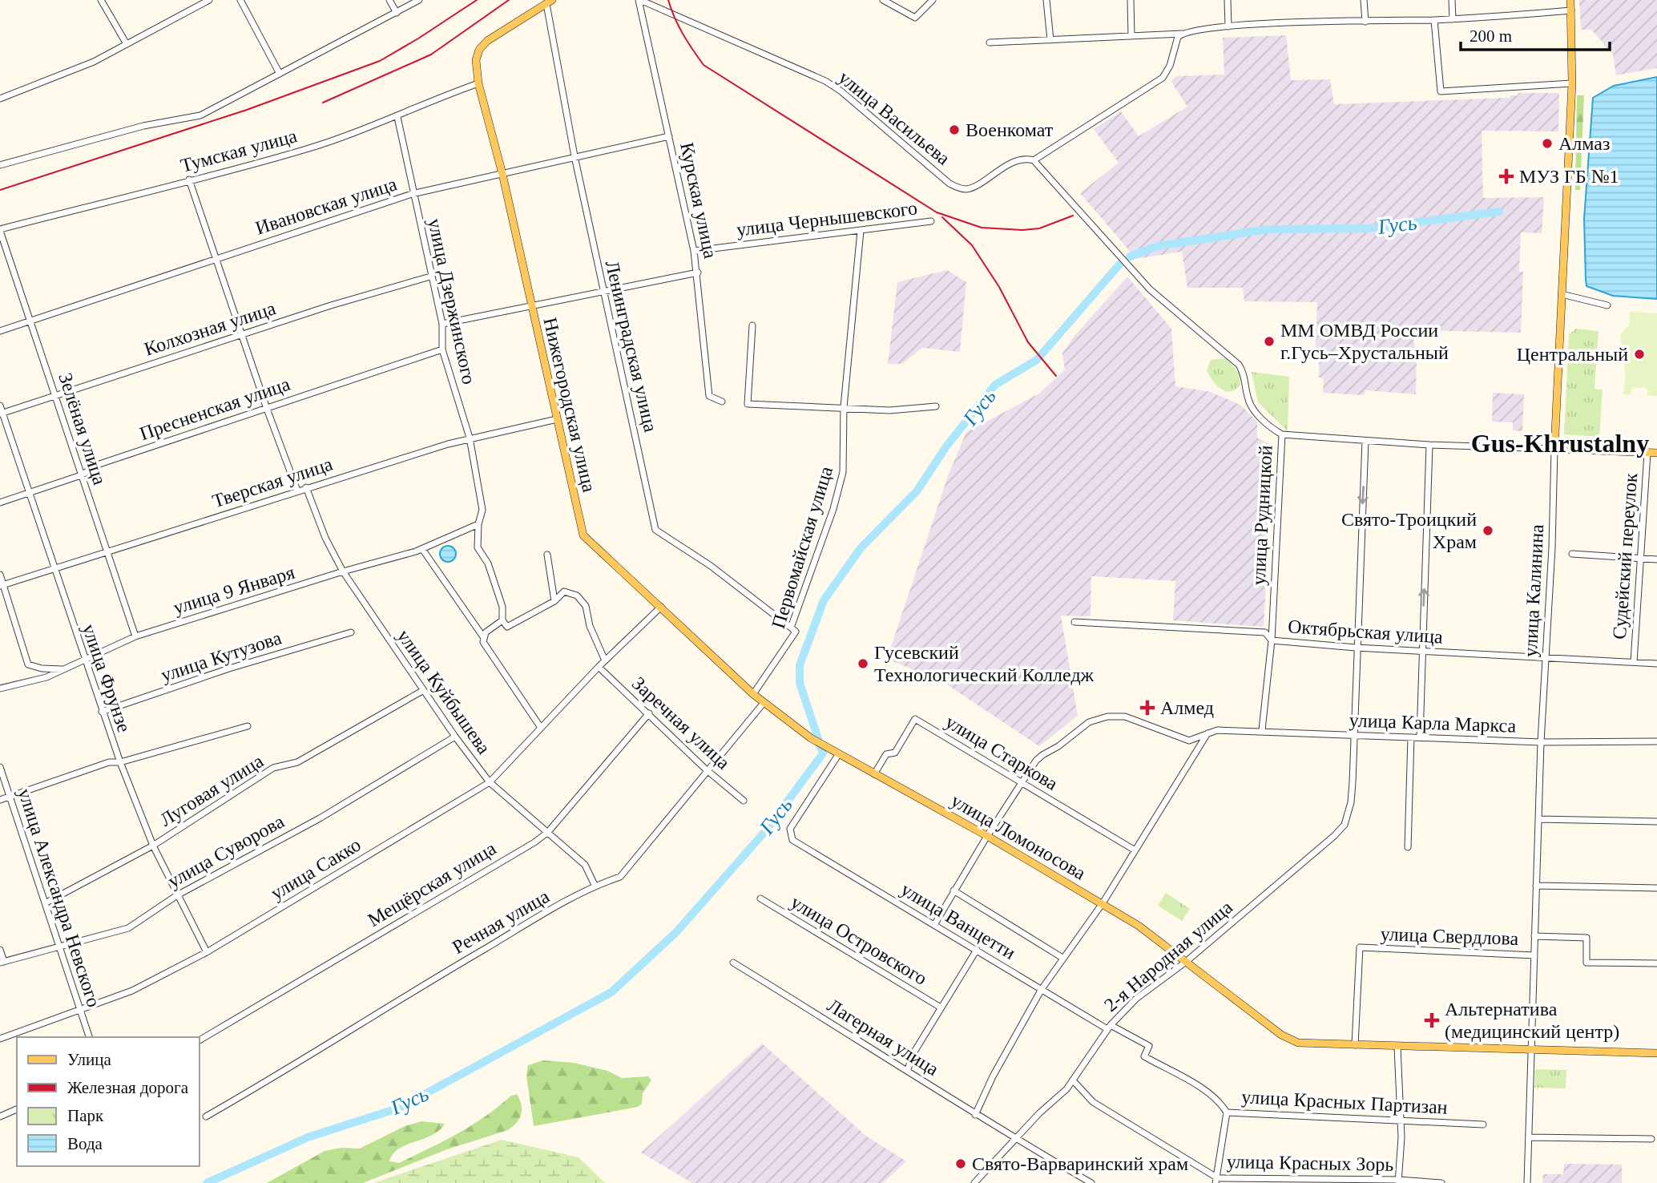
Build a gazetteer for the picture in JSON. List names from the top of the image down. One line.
{"streets":{"main road":["Нижегородская улица","улица Калинина","улица Ломоносова"],"street":["улица Васильева","Тумская улица","Курская улица","Ивановская улица","улица Чернышевского","улица Дзержинского","Колхозная улица","Ленинградская улица","Пресненская улица","Зелёная улица","Тверская улица","улица Рудницкой","Первомайская улица","Судейский переулок","улица 9 Января","Октябрьская улица","улица Кутузова","улица Фрунзе","улица Куйбышева","Заречная улица","улица Карла Маркса","улица Старкова","Луговая улица","улица Суворова","улица Сакко","Мещёрская улица","улица Александра Невского","улица Ванцетти","Речная улица","улица Свердлова","улица Островского","2-я Народная улица","Лагерная улица","улица Красных Партизан","улица Красных Зорь"]},"crossings":[["улица Васильева","Курская улица"],["улица Васильева","улица Рудницкой"],["Тумская улица","улица Дзержинского"],["Тумская улица","Нижегородская улица"],["Тумская улица","Зелёная улица"],["Курская улица","Ивановская улица"],["Курская улица","улица Чернышевского"],["Ивановская улица","улица Дзержинского"],["Ивановская улица","Ленинградская улица"],["Ивановская улица","Нижегородская улица"],["Ивановская улица","Зелёная улица"],["улица Чернышевского","Первомайская улица"],["улица Дзержинского","Колхозная улица"],["улица Дзержинского","Пресненская улица"],["улица Дзержинского","Тверская улица"],["улица Дзержинского","улица 9 Января"],["Колхозная улица","Зелёная улица"],["Колхозная улица","улица Фрунзе"],["Ленинградская улица","Нижегородская улица"],["Ленинградская улица","Первомайская улица"],["Нижегородская улица","Тверская улица"],["Нижегородская улица","Первомайская улица"],["Нижегородская улица","улица Ломоносова"],["Нижегородская улица","улица Сакко"],["Нижегородская улица","Речная улица"],["Пресненская улица","Зелёная улица"],["Пресненская улица","улица Фрунзе"],["Зелёная улица","Тверская улица"],["Зелёная улица","улица 9 Января"],["Тверская улица","улица Фрунзе"],["Тверская улица","улица Куйбышева"],["улица Рудницкой","Октябрьская улица"],["улица Рудницкой","улица Карла Маркса"],["Судейский переулок","Октябрьская улица"],["улица 9 Января","улица Фрунзе"],["улица 9 Января","улица Куйбышева"],["улица Калинина","Октябрьская улица"],["улица Калинина","улица Карла Маркса"],["улица Калинина","улица Ломоносова"],["улица Калинина","улица Свердлова"],["улица Кутузова","улица Фрунзе"],["улица Фрунзе","Луговая улица"],["улица Фрунзе","улица Суворова"],["улица Фрунзе","улица Сакко"],["улица Куйбышева","Луговая улица"],["улица Куйбышева","улица Суворова"],["улица Куйбышева","улица Сакко"],["улица Куйбышева","Мещёрская улица"],["улица Куйбышева","Речная улица"],["Заречная улица","улица Сакко"],["Заречная улица","Мещёрская улица"],["Заречная улица","Речная улица"],["улица Карла Маркса","улица Старкова"],["улица Карла Маркса","улица Ломоносова"],["улица Карла Маркса","улица Ванцетти"],["улица Карла Маркса","2-я Народная улица"],["улица Старкова","улица Ломоносова"],["Луговая улица","улица Александра Невского"],["улица Ломоносова","улица Ванцетти"],["улица Ломоносова","улица Свердлова"],["улица Ломоносова","2-я Народная улица"],["улица Суворова","улица Александра Невского"],["улица Сакко","улица Александра Невского"],["улица Ванцетти","2-я Народная улица"],["улица Ванцетти","улица Красных Партизан"],["2-я Народная улица","Лагерная улица"],["2-я Народная улица","улица Красных Партизан"],["2-я Народная улица","улица Красных Зорь"]],"districts":["Gus-Khrustalny"],"water":["Гусь"],"places":{"other":["Военкомат","Алмаз","ММ ОМВД России г.Гусь–Хрустальный","Центральный","Свято-Троицкий Храм","Гусевский Технологический Колледж","Свято-Варваринский храм"],"health":["МУЗ ГБ №1","Алмед","Альтернатива (медицинский центр)"]},"legend":["Улица","Железная дорога","Парк","Вода"],"scale_bar":"200 m"}
